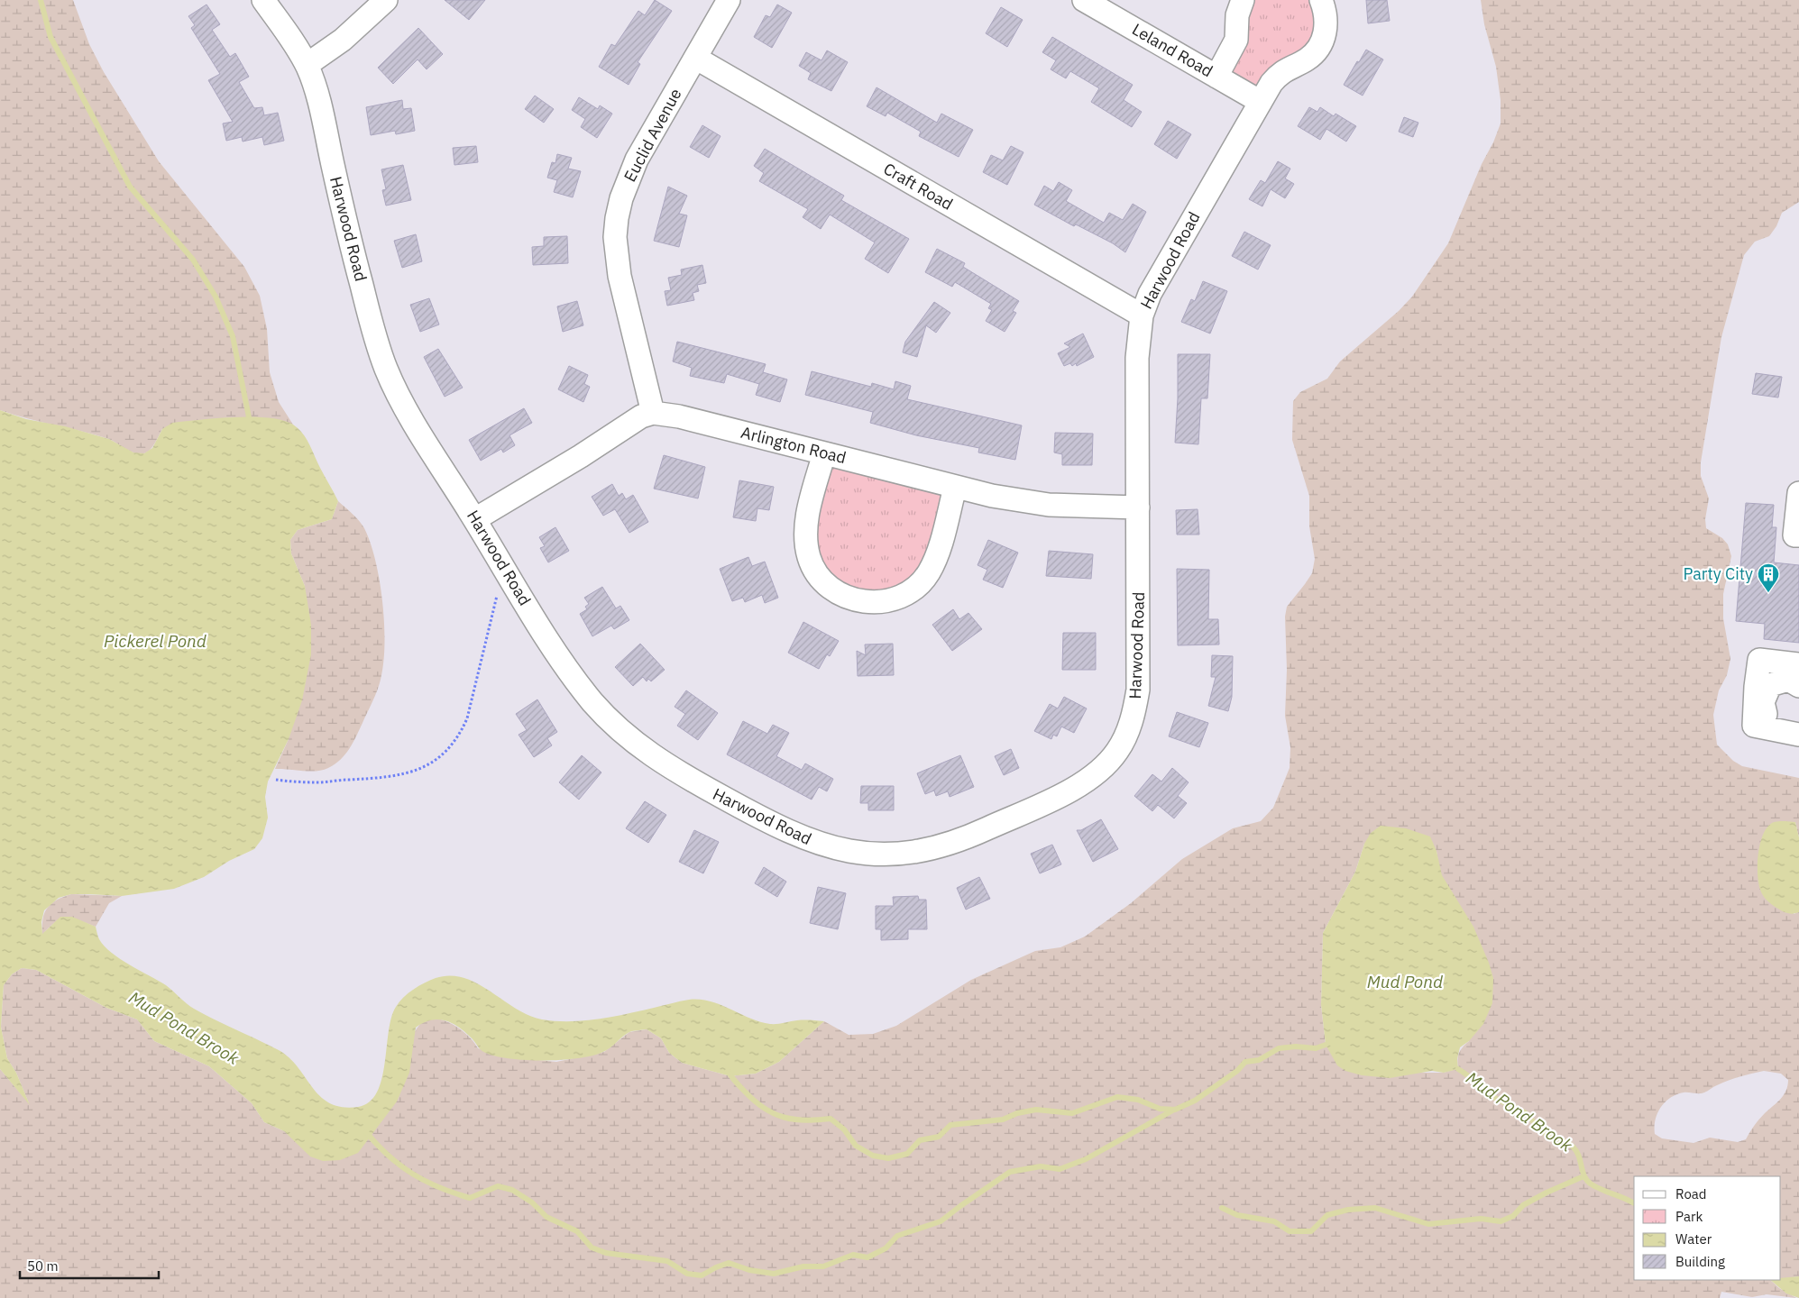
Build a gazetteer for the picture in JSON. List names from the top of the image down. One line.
{"streets":{"street":["Leland Road","Euclid Avenue","Craft Road","Harwood Road","Arlington Road"]},"crossings":[["Leland Road","Harwood Road"],["Euclid Avenue","Craft Road"],["Euclid Avenue","Arlington Road"],["Craft Road","Harwood Road"],["Harwood Road","Arlington Road"]],"water":["Pickerel Pond","Mud Pond","Mud Pond Brook"],"places":{"building":["Party City"]},"legend":["Road","Park","Water","Building"],"scale_bar":"50 m"}
